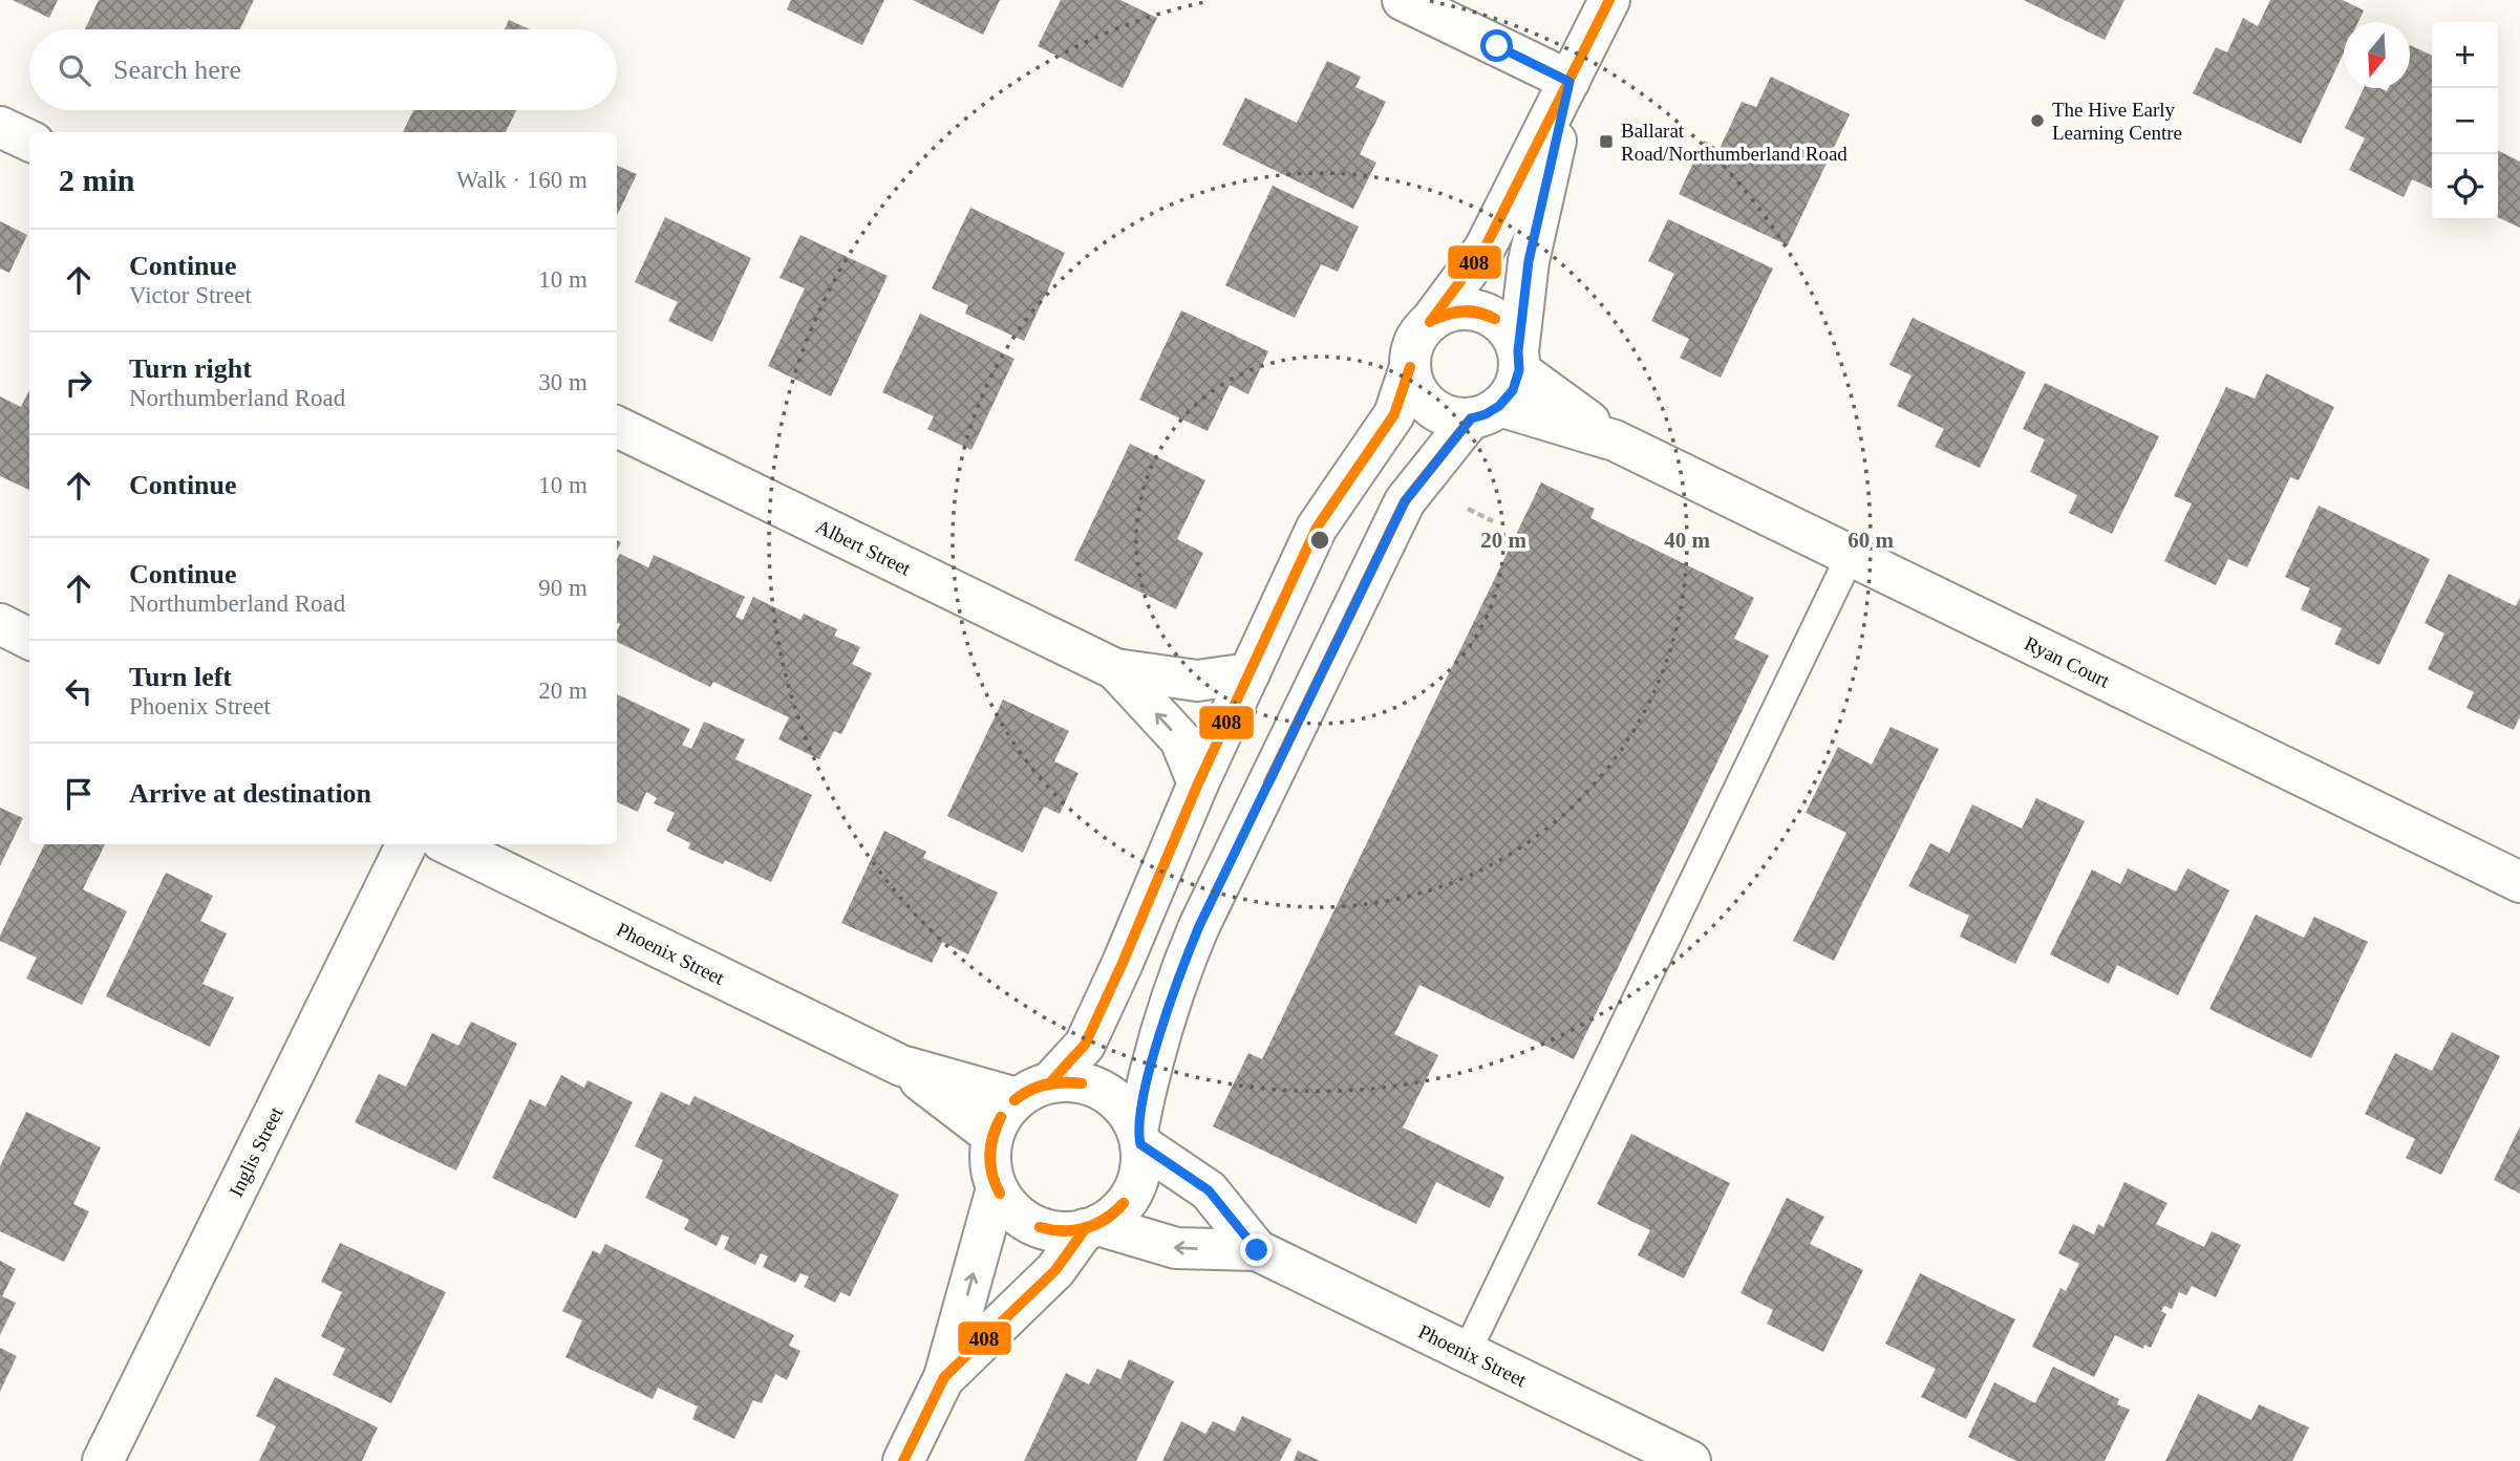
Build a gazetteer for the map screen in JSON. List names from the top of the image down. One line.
{"streets":{"street":["Albert Street","Ryan Court","Phoenix Street","Inglis Street"]},"places":{"other":["The Hive Early Learning Centre"],"transit":["Ballarat Road/Northumberland Road"]},"lines":["transit line 408"],"north":"bottom","page":{"map_buttons":["+","−"],"search":"Search here","heading":["2 min","Walk · 160 m"],"list":[["Continue","Victor Street","10 m"],["Turn right","Northumberland Road","30 m"],["Continue","10 m"],["Continue","Northumberland Road","90 m"],["Turn left","Phoenix Street","20 m"],"Arrive at destination"]},"rings":["20 m","40 m","60 m"]}
